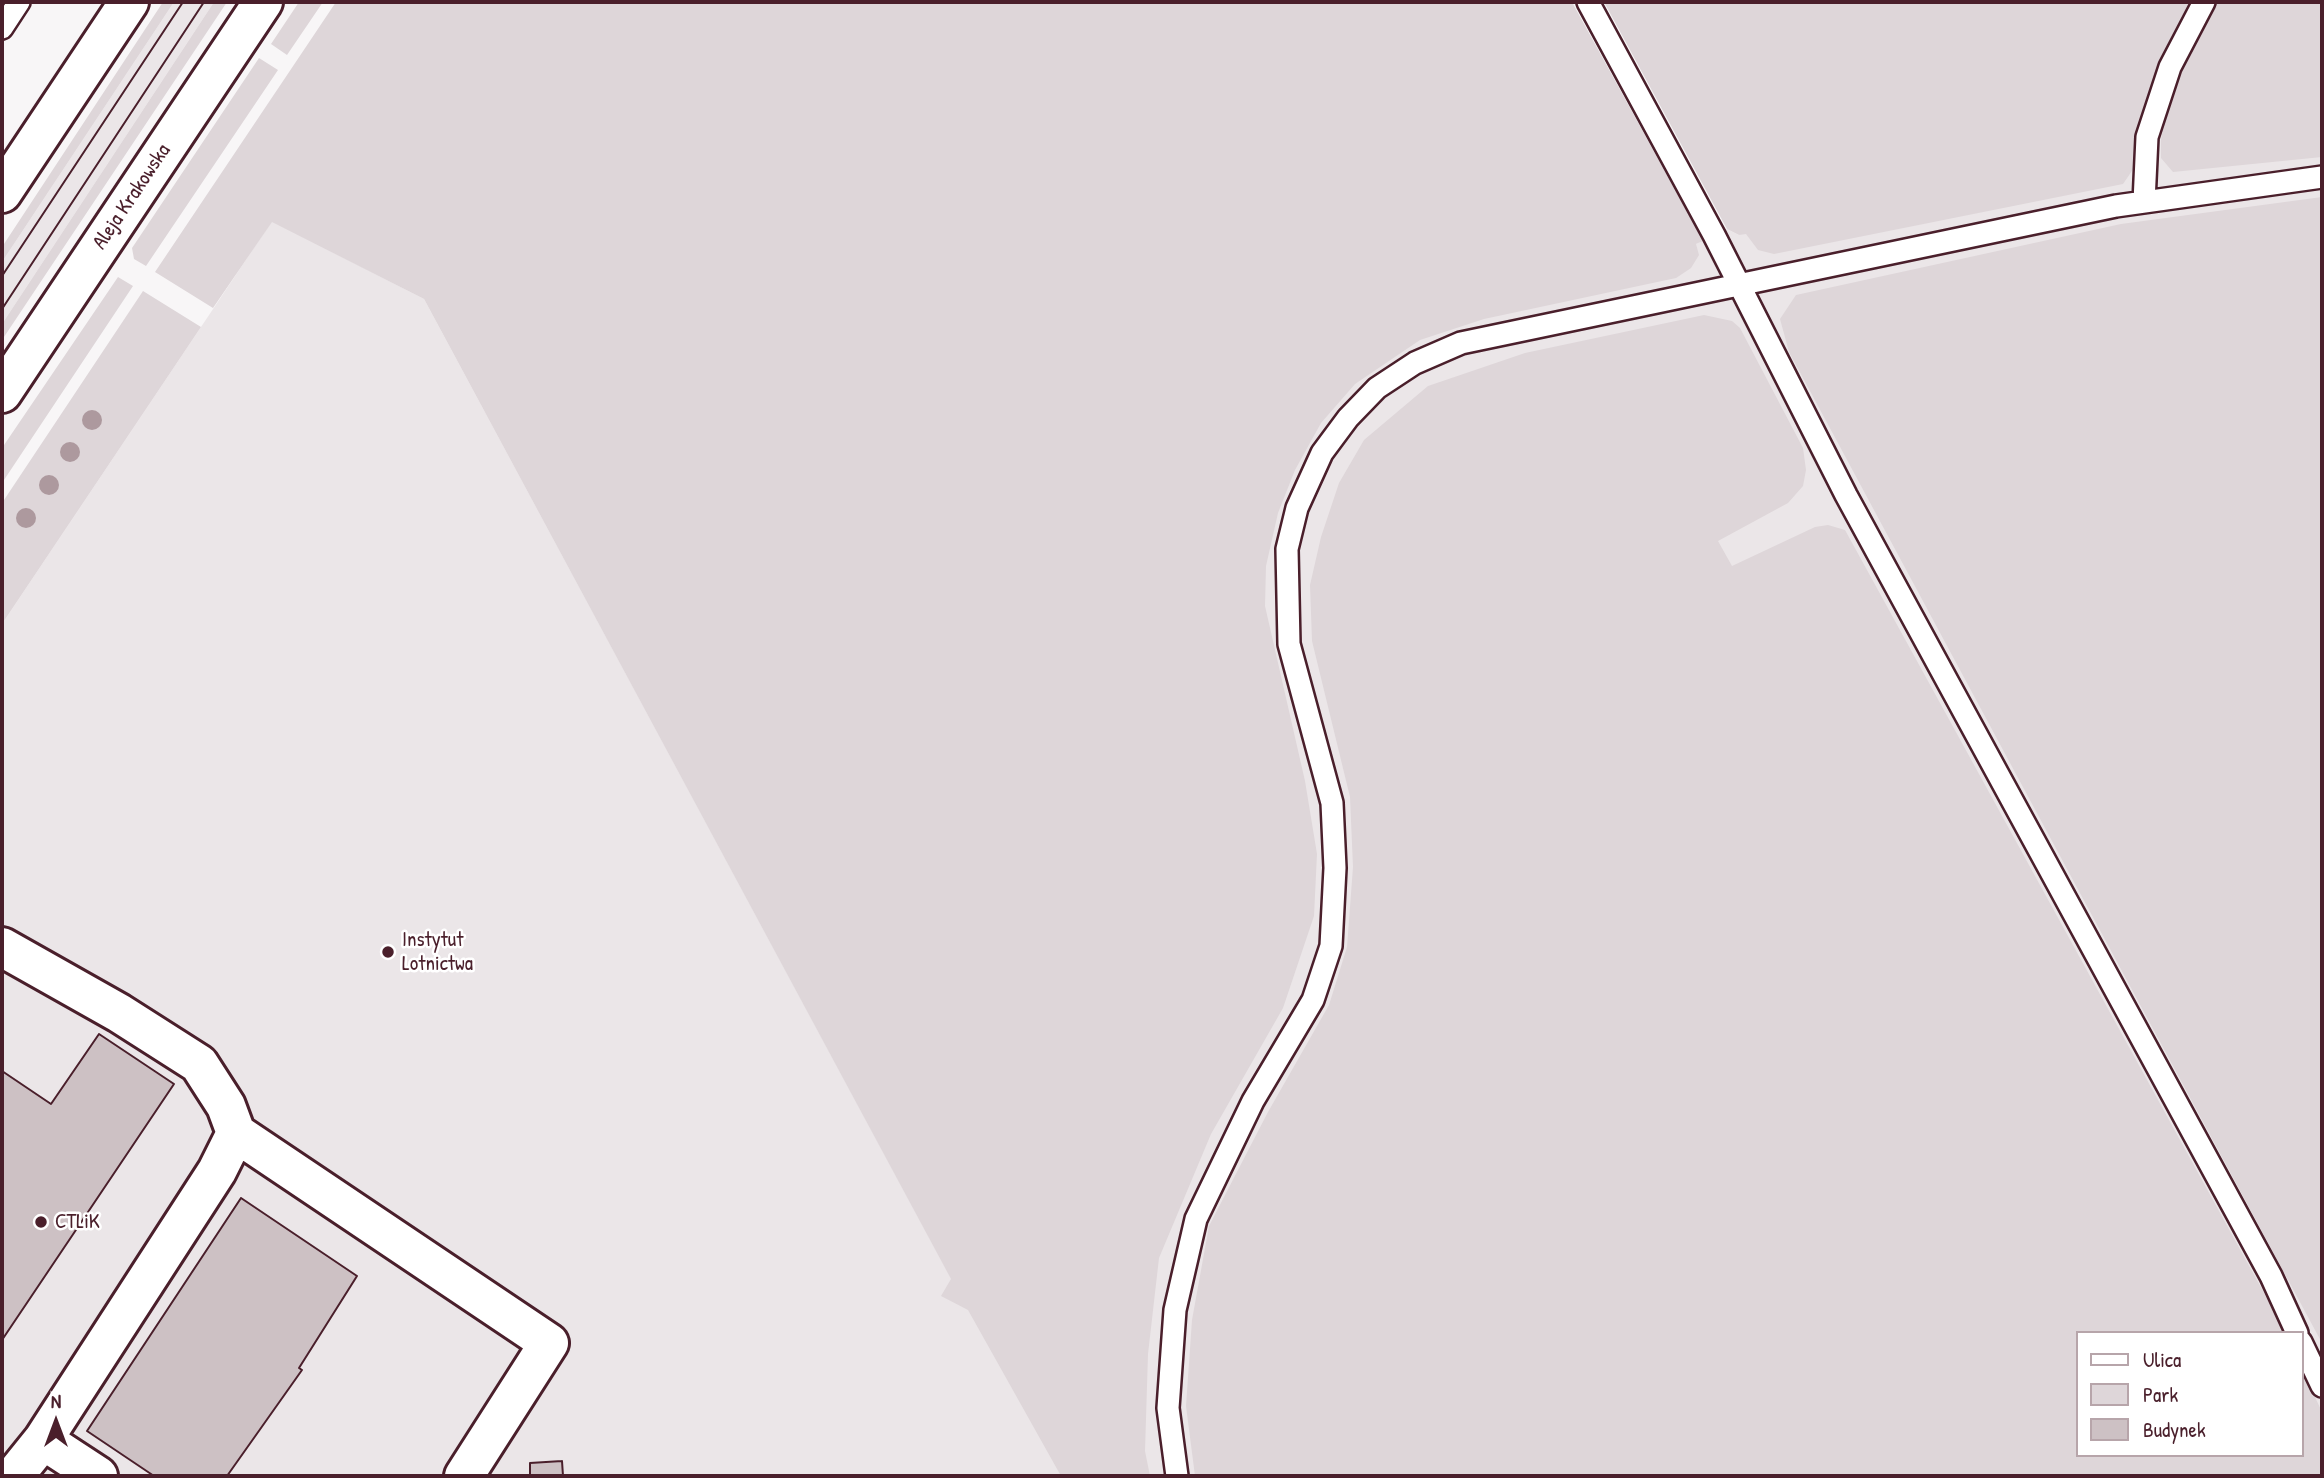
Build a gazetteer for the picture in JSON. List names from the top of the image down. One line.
{"streets":{"street":["Aleja Krakowska"]},"places":["Instytut Lotnictwa","CTLiK"],"legend":["Ulica","Park","Budynek"],"north":"top"}
